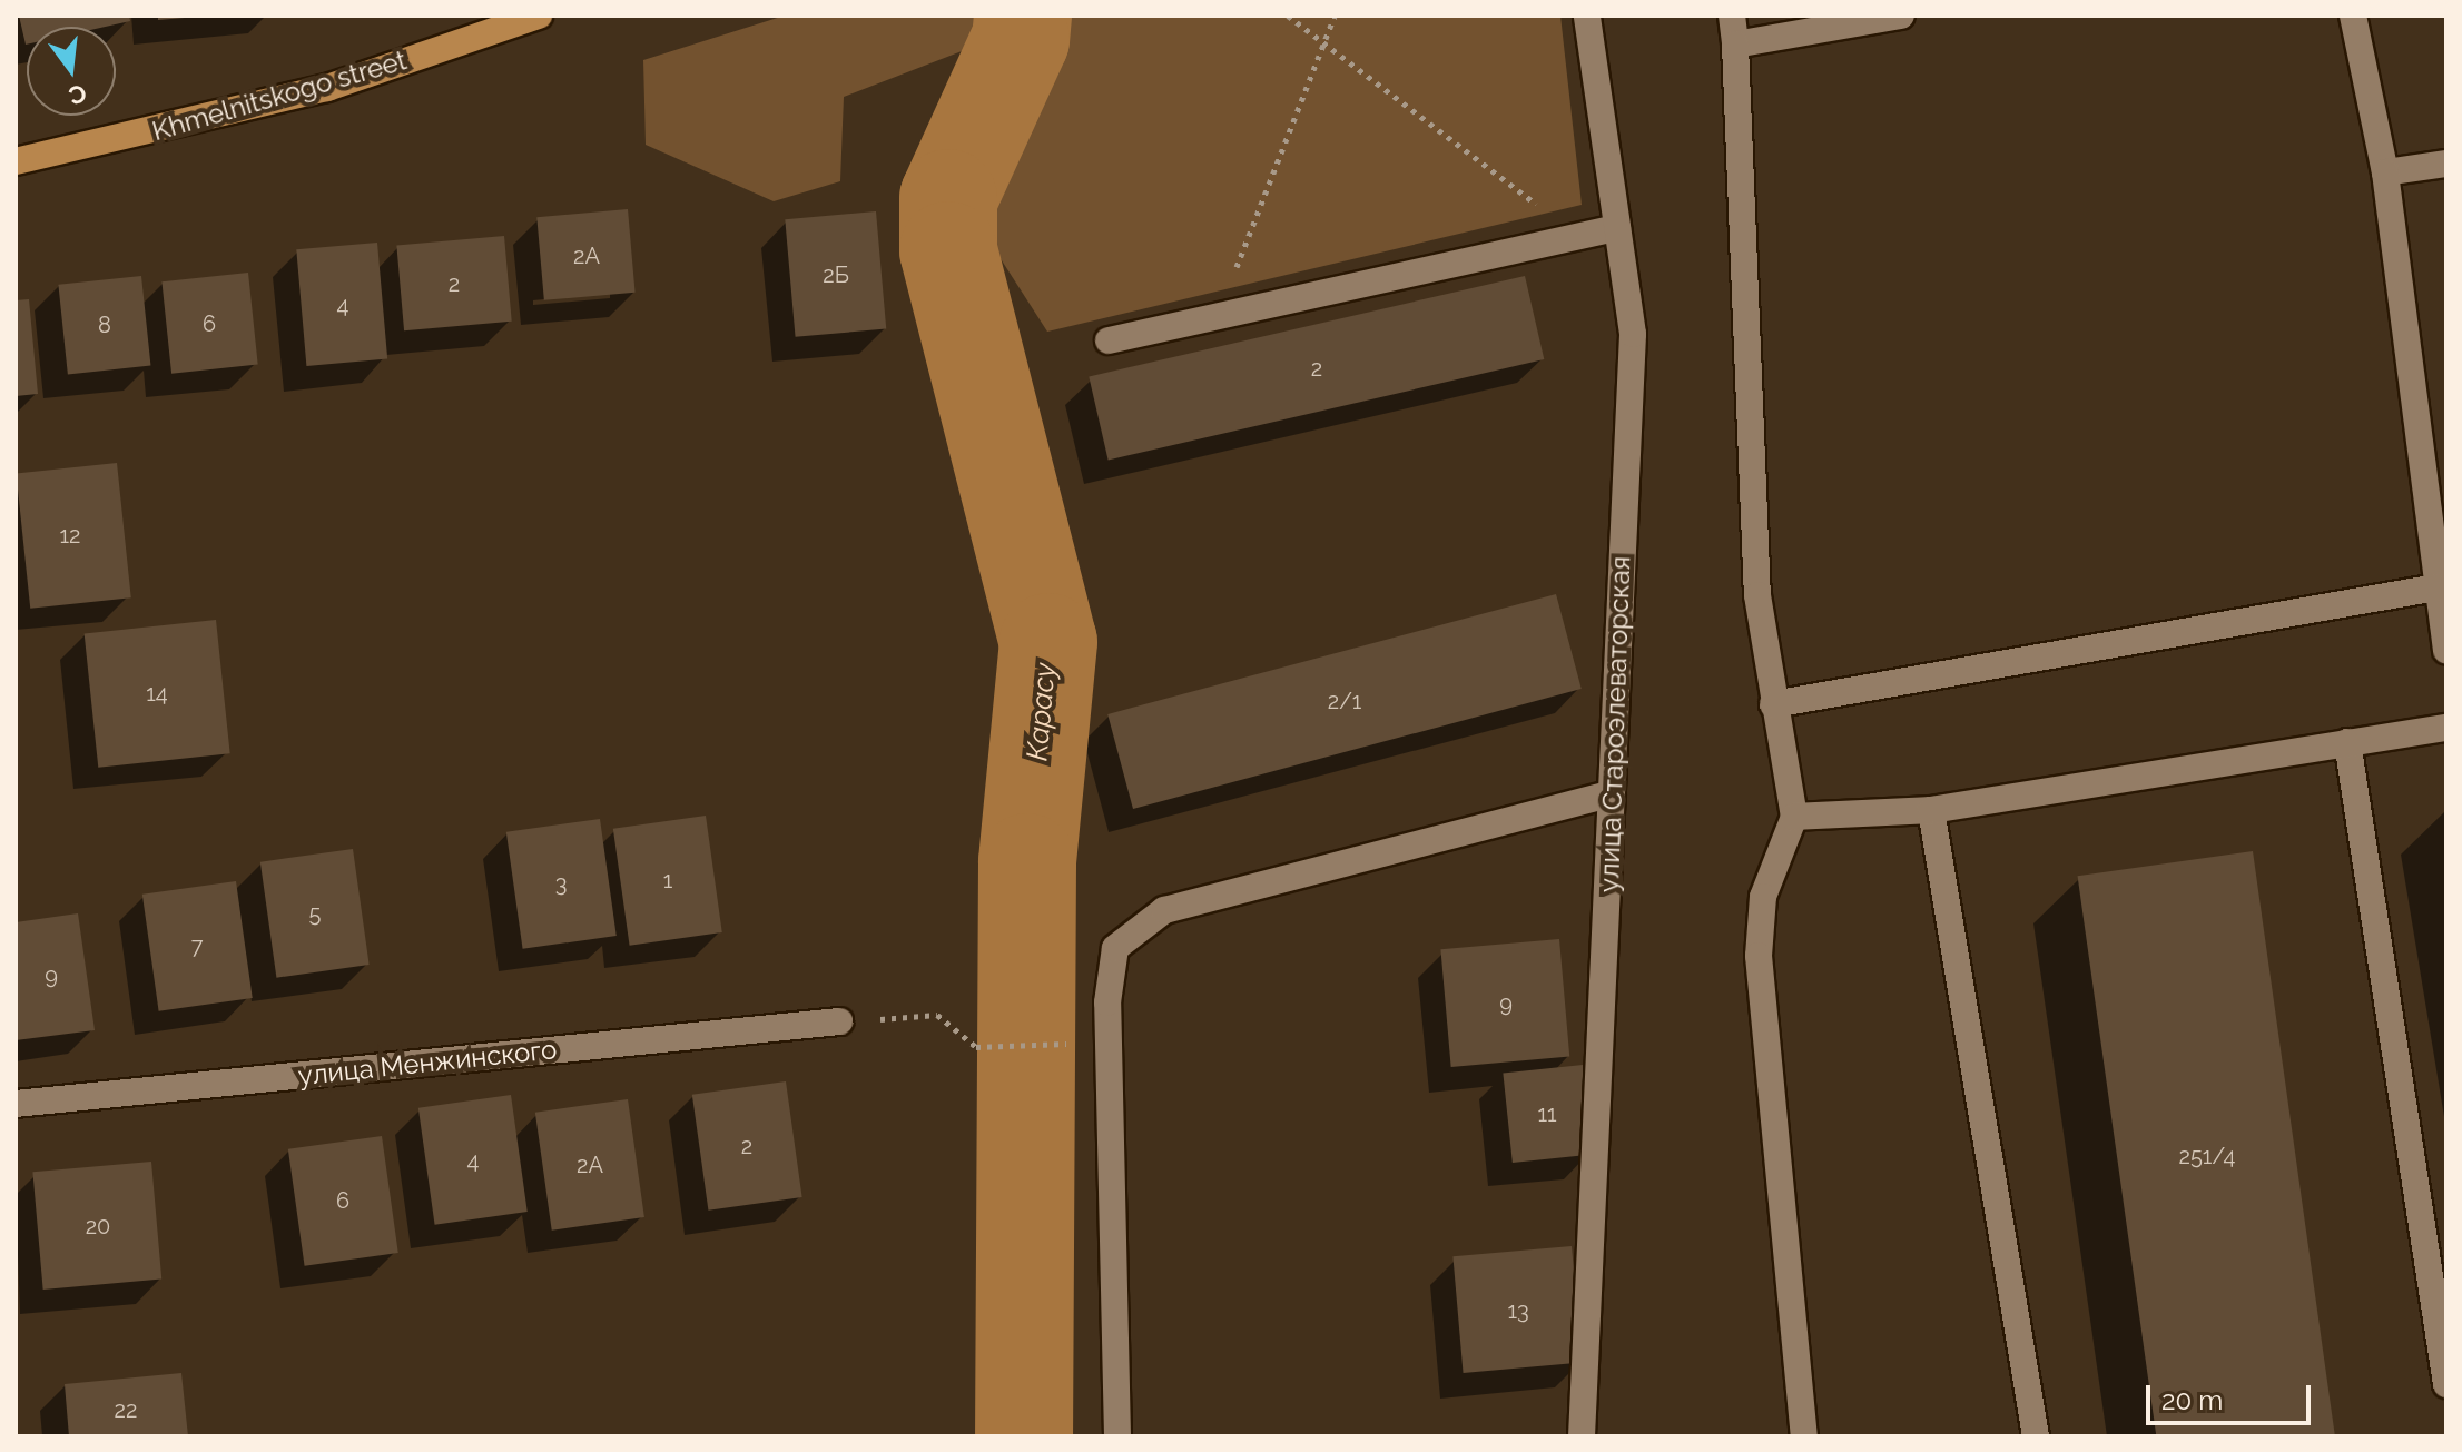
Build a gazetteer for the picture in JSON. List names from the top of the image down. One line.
{"streets":{"main road":["Khmelnitskogo street"],"street":["улица Староэлеваторская","улица Менжинского"]},"water":["Карасу"],"house_numbers":["2А","2Б","2","4","6","8","2","12","14","2/1","1","3","5","7","9","9","11","2","251/4","4","2А","6","20","13","22"],"scale_bar":"20 m","north":"bottom"}
